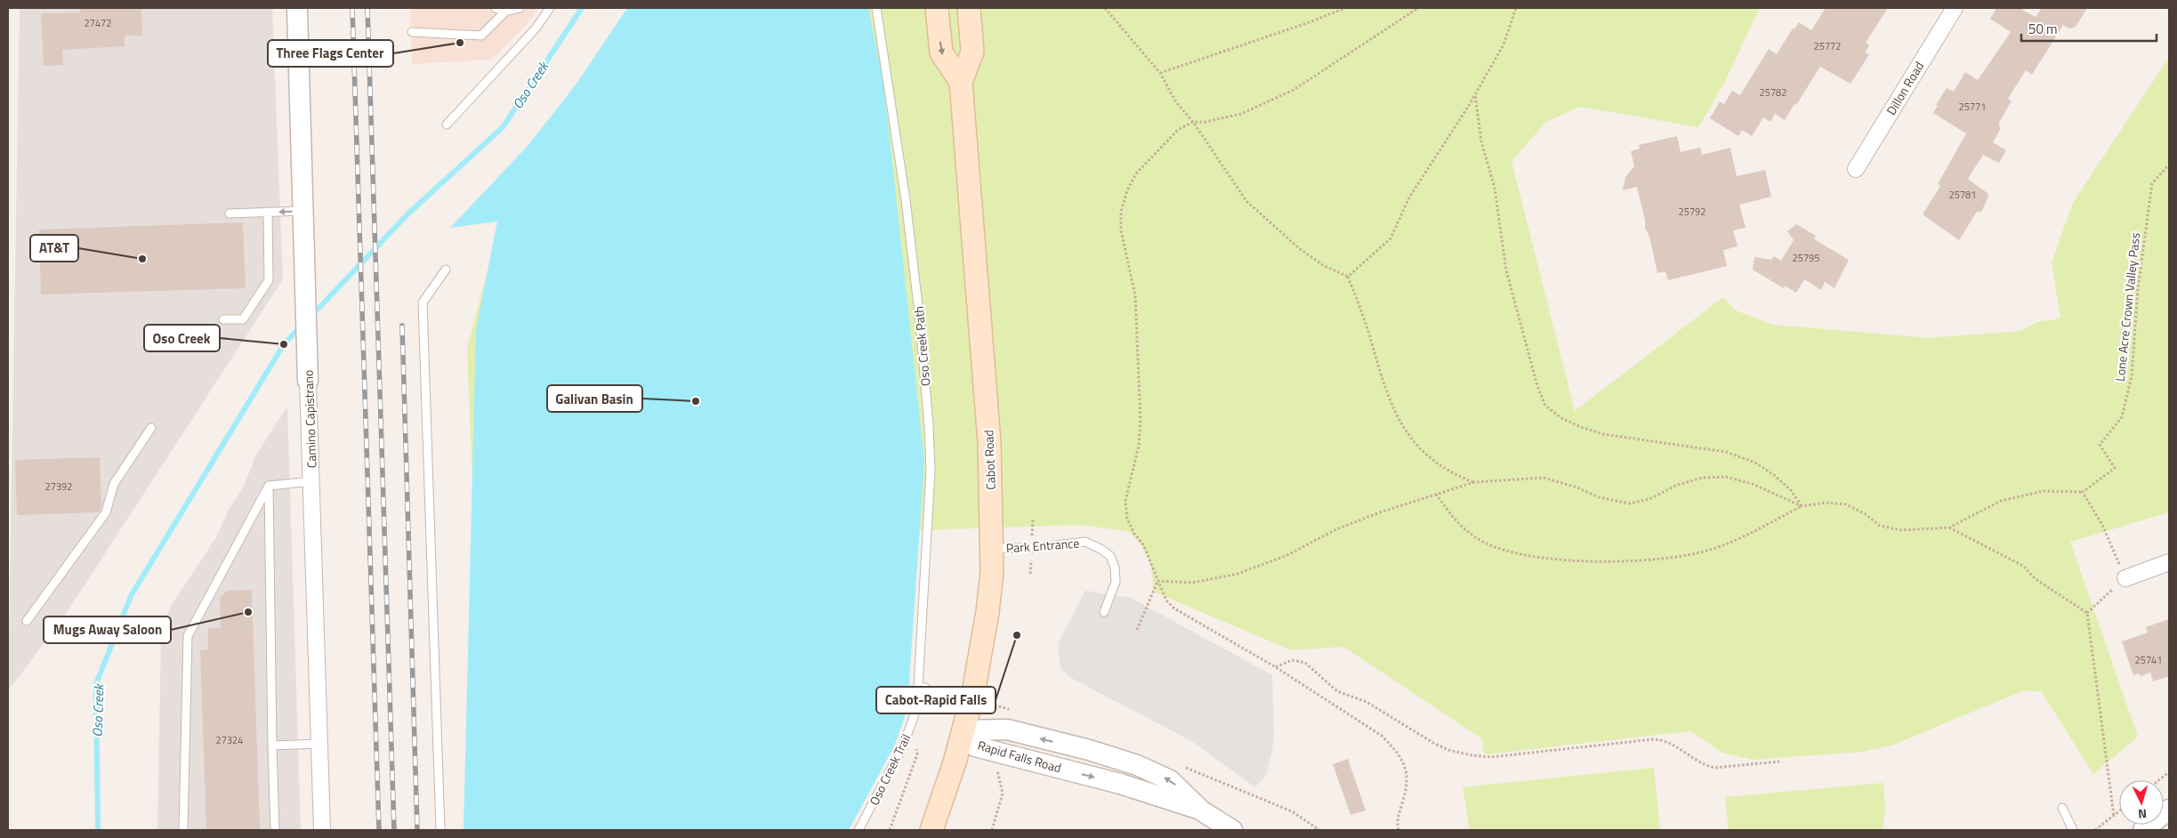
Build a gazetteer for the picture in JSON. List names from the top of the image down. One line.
{"streets":{"main road":["Cabot Road"],"street":["Dillon Road","Camino Capistrano","Rapid Falls Road"],"lane":["Oso Creek Path","Park Entrance","Oso Creek Trail"],"path":["Lone Acre Crown Valley Pass"]},"crossings":[["Oso Creek Path","Oso Creek Trail"],["Cabot Road","Park Entrance"],["Cabot Road","Rapid Falls Road"]],"water":["Oso Creek"],"places":["Three Flags Center","AT&T","Oso Creek","Galivan Basin","Mugs Away Saloon","Cabot-Rapid Falls"],"house_numbers":["27472","25772","25782","25771","25781","25792","25795","27392","25741","27324"],"scale_bar":"50 m","north":"bottom"}
